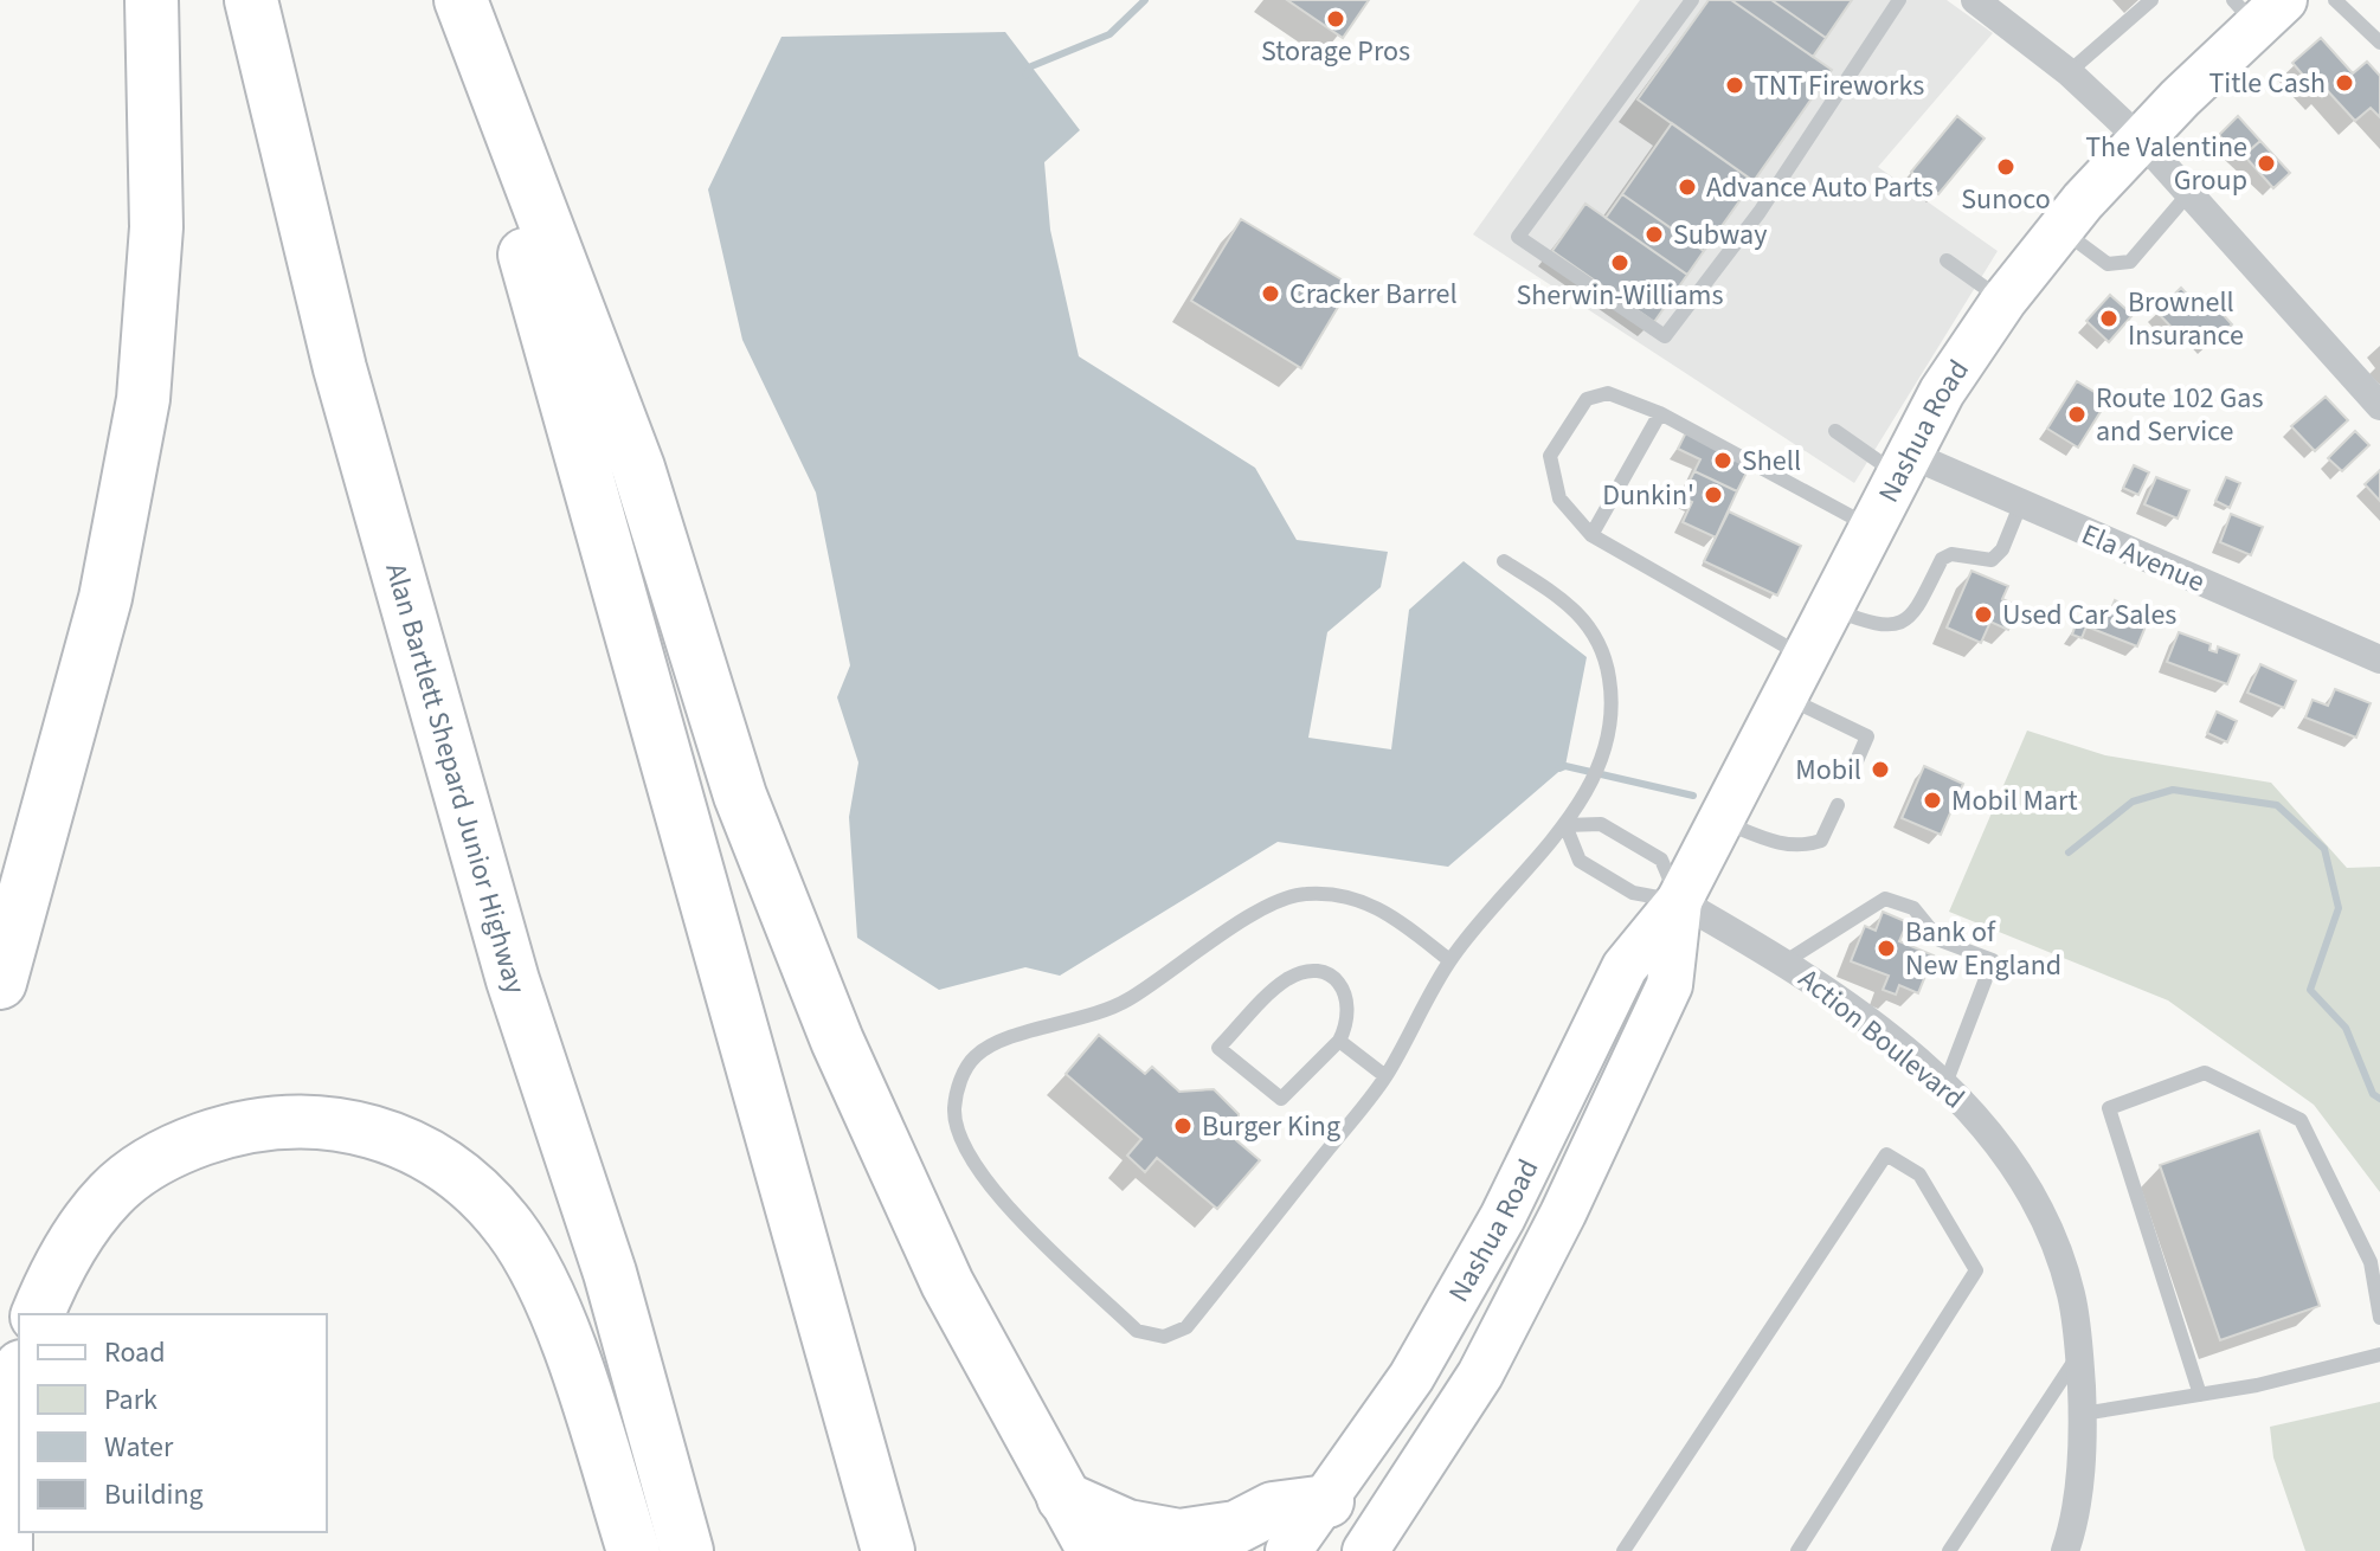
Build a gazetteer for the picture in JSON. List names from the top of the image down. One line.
{"streets":{"highway":["Alan Bartlett Shepard Junior Highway"],"main road":["Nashua Road"],"street":["Ela Avenue","Action Boulevard"]},"crossings":[["Nashua Road","Ela Avenue"],["Nashua Road","Action Boulevard"]],"places":["Storage Pros","Title Cash","TNT Fireworks","The Valentine Group","Sunoco","Advance Auto Parts","Subway","Sherwin-Williams","Cracker Barrel","Brownell Insurance","Route 102 Gas and Service","Shell","Dunkin'","Used Car Sales","Mobil","Mobil Mart","Bank of New England","Burger King"],"legend":["Road","Park","Water","Building"]}
